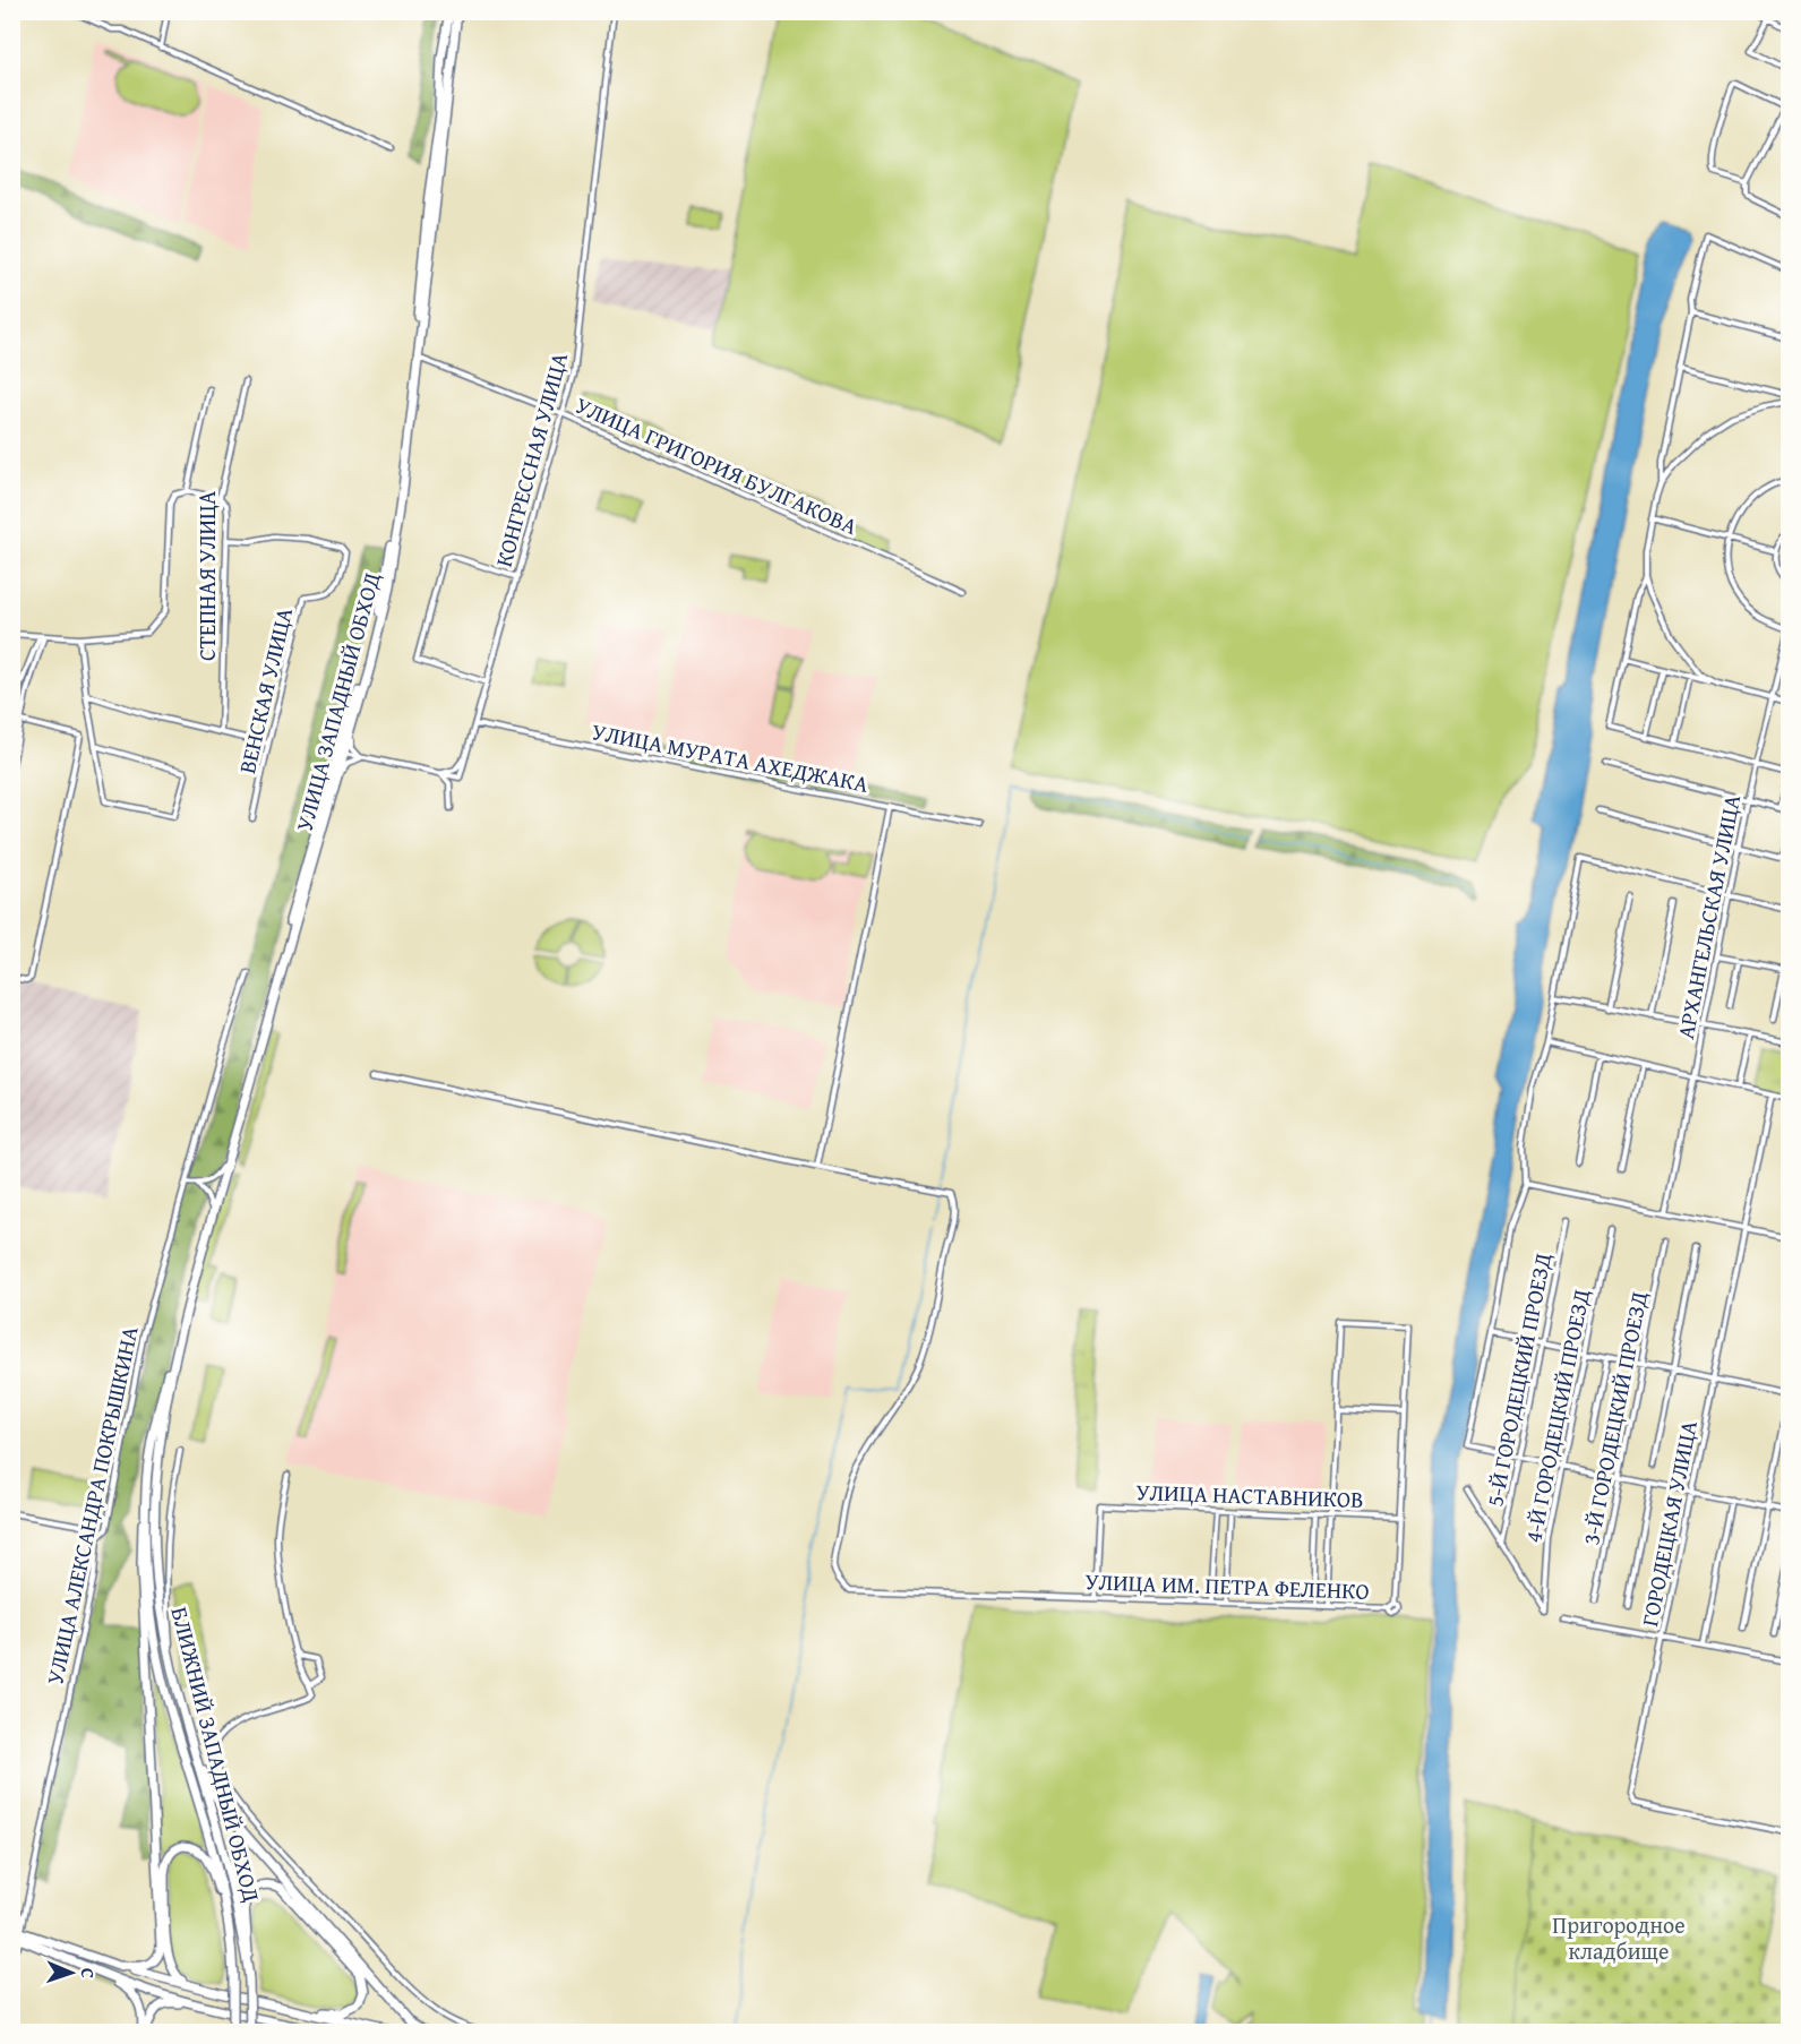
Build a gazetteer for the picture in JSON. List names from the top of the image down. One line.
{"streets":{"main road":["УЛИЦА ЗАПАДНЫЙ ОБХОД","БЛИЖНИЙ ЗАПАДНЫЙ ОБХОД"],"street":["КОНГРЕССНАЯ УЛИЦА","УЛИЦА ГРИГОРИЯ БУЛГАКОВА","СТЕПНАЯ УЛИЦА","ВЕНСКАЯ УЛИЦА","УЛИЦА МУРАТА АХЕДЖАКА","АРХАНГЕЛЬСКАЯ УЛИЦА","5-Й ГОРОДЕЦКИЙ ПРОЕЗД","4-Й ГОРОДЕЦКИЙ ПРОЕЗД","3-Й ГОРОДЕЦКИЙ ПРОЕЗД","УЛИЦА НАСТАВНИКОВ","УЛИЦА АЛЕКСАНДРА ПОКРЫШКИНА","ГОРОДЕЦКАЯ УЛИЦА","УЛИЦА ИМ. ПЕТРА ФЕЛЕНКО"]},"crossings":[["КОНГРЕССНАЯ УЛИЦА","УЛИЦА ГРИГОРИЯ БУЛГАКОВА"],["КОНГРЕССНАЯ УЛИЦА","УЛИЦА МУРАТА АХЕДЖАКА"],["УЛИЦА ГРИГОРИЯ БУЛГАКОВА","УЛИЦА ЗАПАДНЫЙ ОБХОД"],["СТЕПНАЯ УЛИЦА","ВЕНСКАЯ УЛИЦА"],["УЛИЦА ЗАПАДНЫЙ ОБХОД","БЛИЖНИЙ ЗАПАДНЫЙ ОБХОД"],["5-Й ГОРОДЕЦКИЙ ПРОЕЗД","4-Й ГОРОДЕЦКИЙ ПРОЕЗД"],["УЛИЦА НАСТАВНИКОВ","УЛИЦА ИМ. ПЕТРА ФЕЛЕНКО"]],"parks":["Пригородное кладбище"],"north":"right"}
